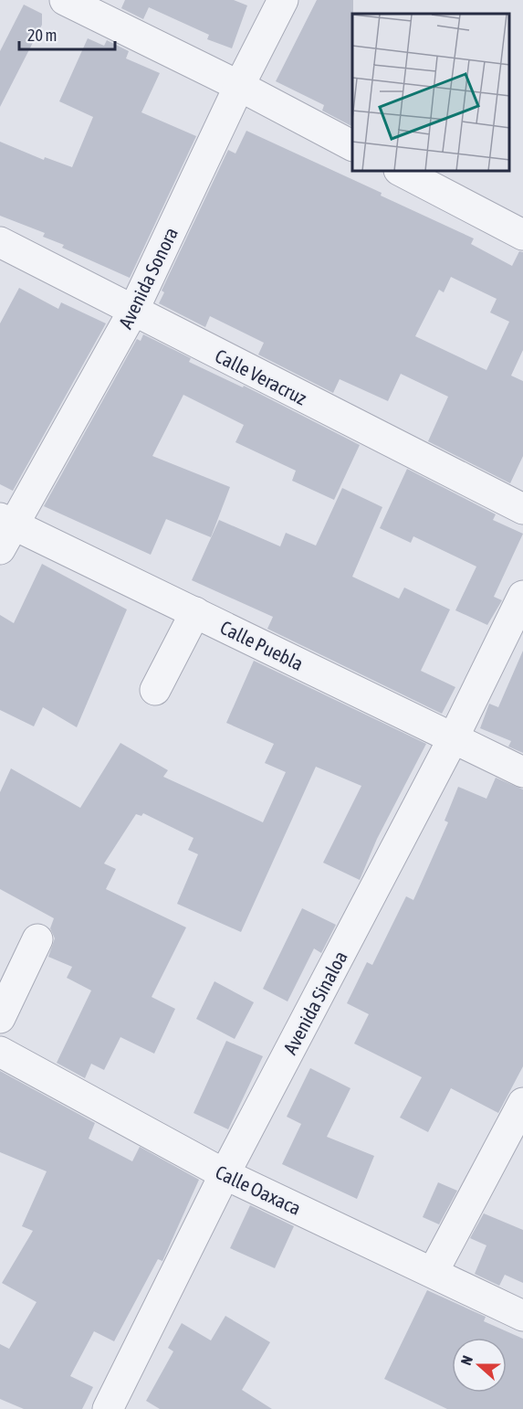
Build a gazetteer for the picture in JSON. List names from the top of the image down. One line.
{"streets":{"street":["Avenida Sonora","Calle Veracruz","Calle Puebla","Avenida Sinaloa","Calle Oaxaca"]},"crossings":[["Avenida Sonora","Calle Veracruz"],["Avenida Sonora","Calle Puebla"],["Calle Puebla","Avenida Sinaloa"],["Avenida Sinaloa","Calle Oaxaca"]],"scale_bar":"20 m","north":"left"}
